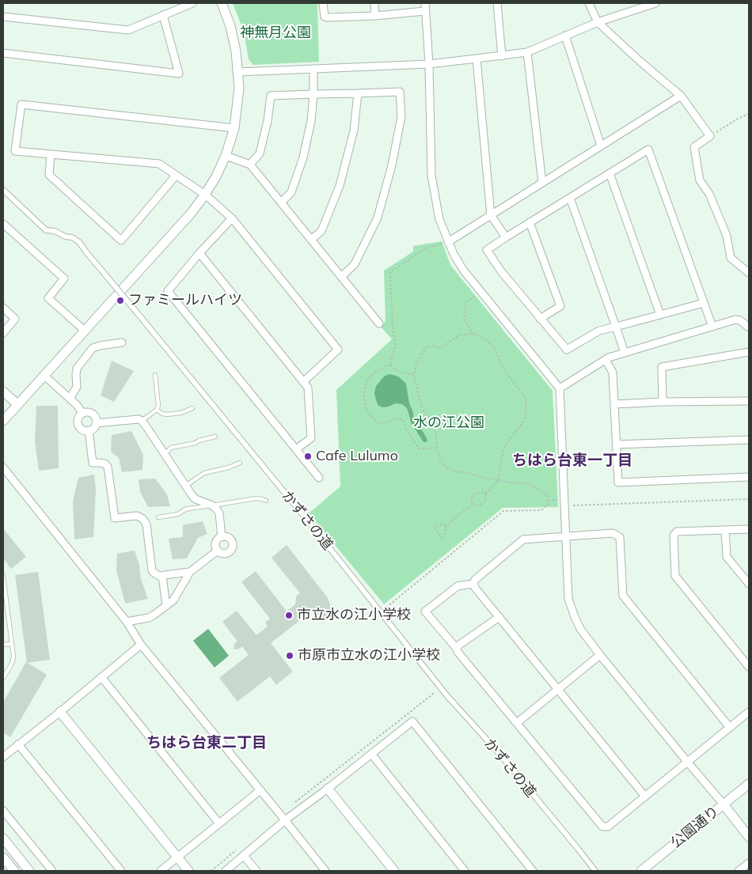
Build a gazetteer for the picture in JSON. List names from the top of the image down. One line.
{"streets":{"street":["かずさの道","公園通り"]},"districts":["ちはら台東一丁目","ちはら台東二丁目"],"parks":["神無月公園","水の江公園"],"places":["ファミールハイツ","Cafe Lulumo","市立水の江小学校","市原市立水の江小学校"]}
